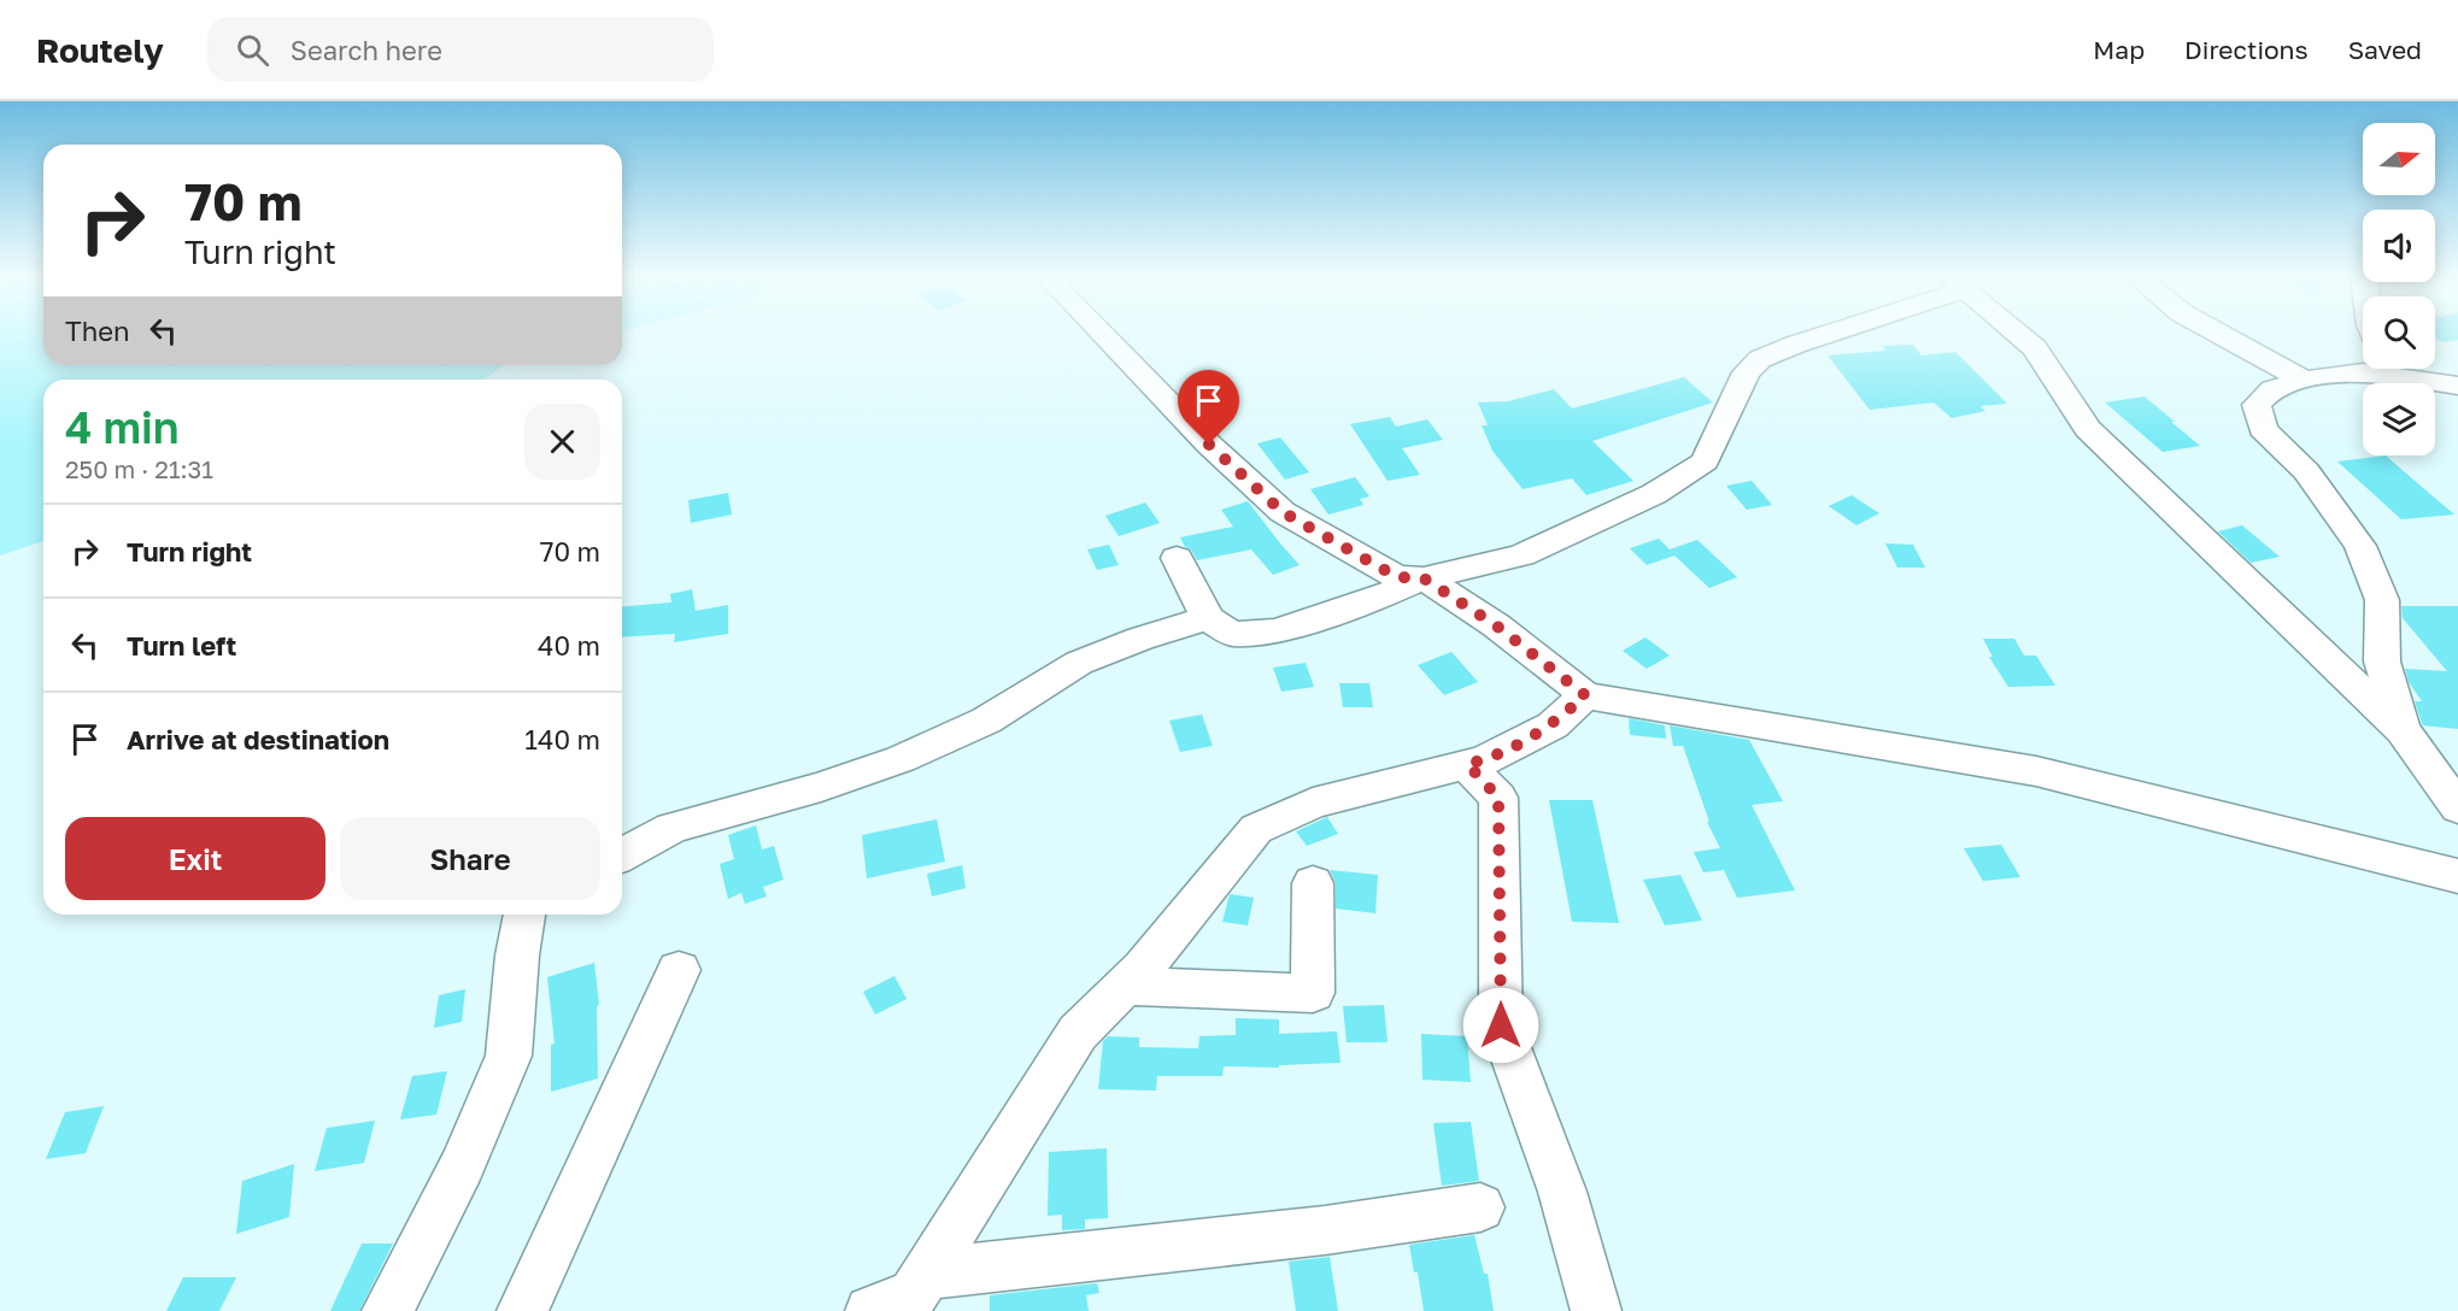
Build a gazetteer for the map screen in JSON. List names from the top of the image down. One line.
{"north":"right","page":{"header":"Routely","search":"Search here","nav":["Map","Directions","Saved"],"turn":["70 m","Turn right"],"then":"Then","heading":["4 min","250 m · 21:31"],"list":[{"name":"Turn right","value":"70 m"},{"name":"Turn left","value":"40 m"},{"name":"Arrive at destination","value":"140 m"}],"buttons":["Exit","Share"]}}
